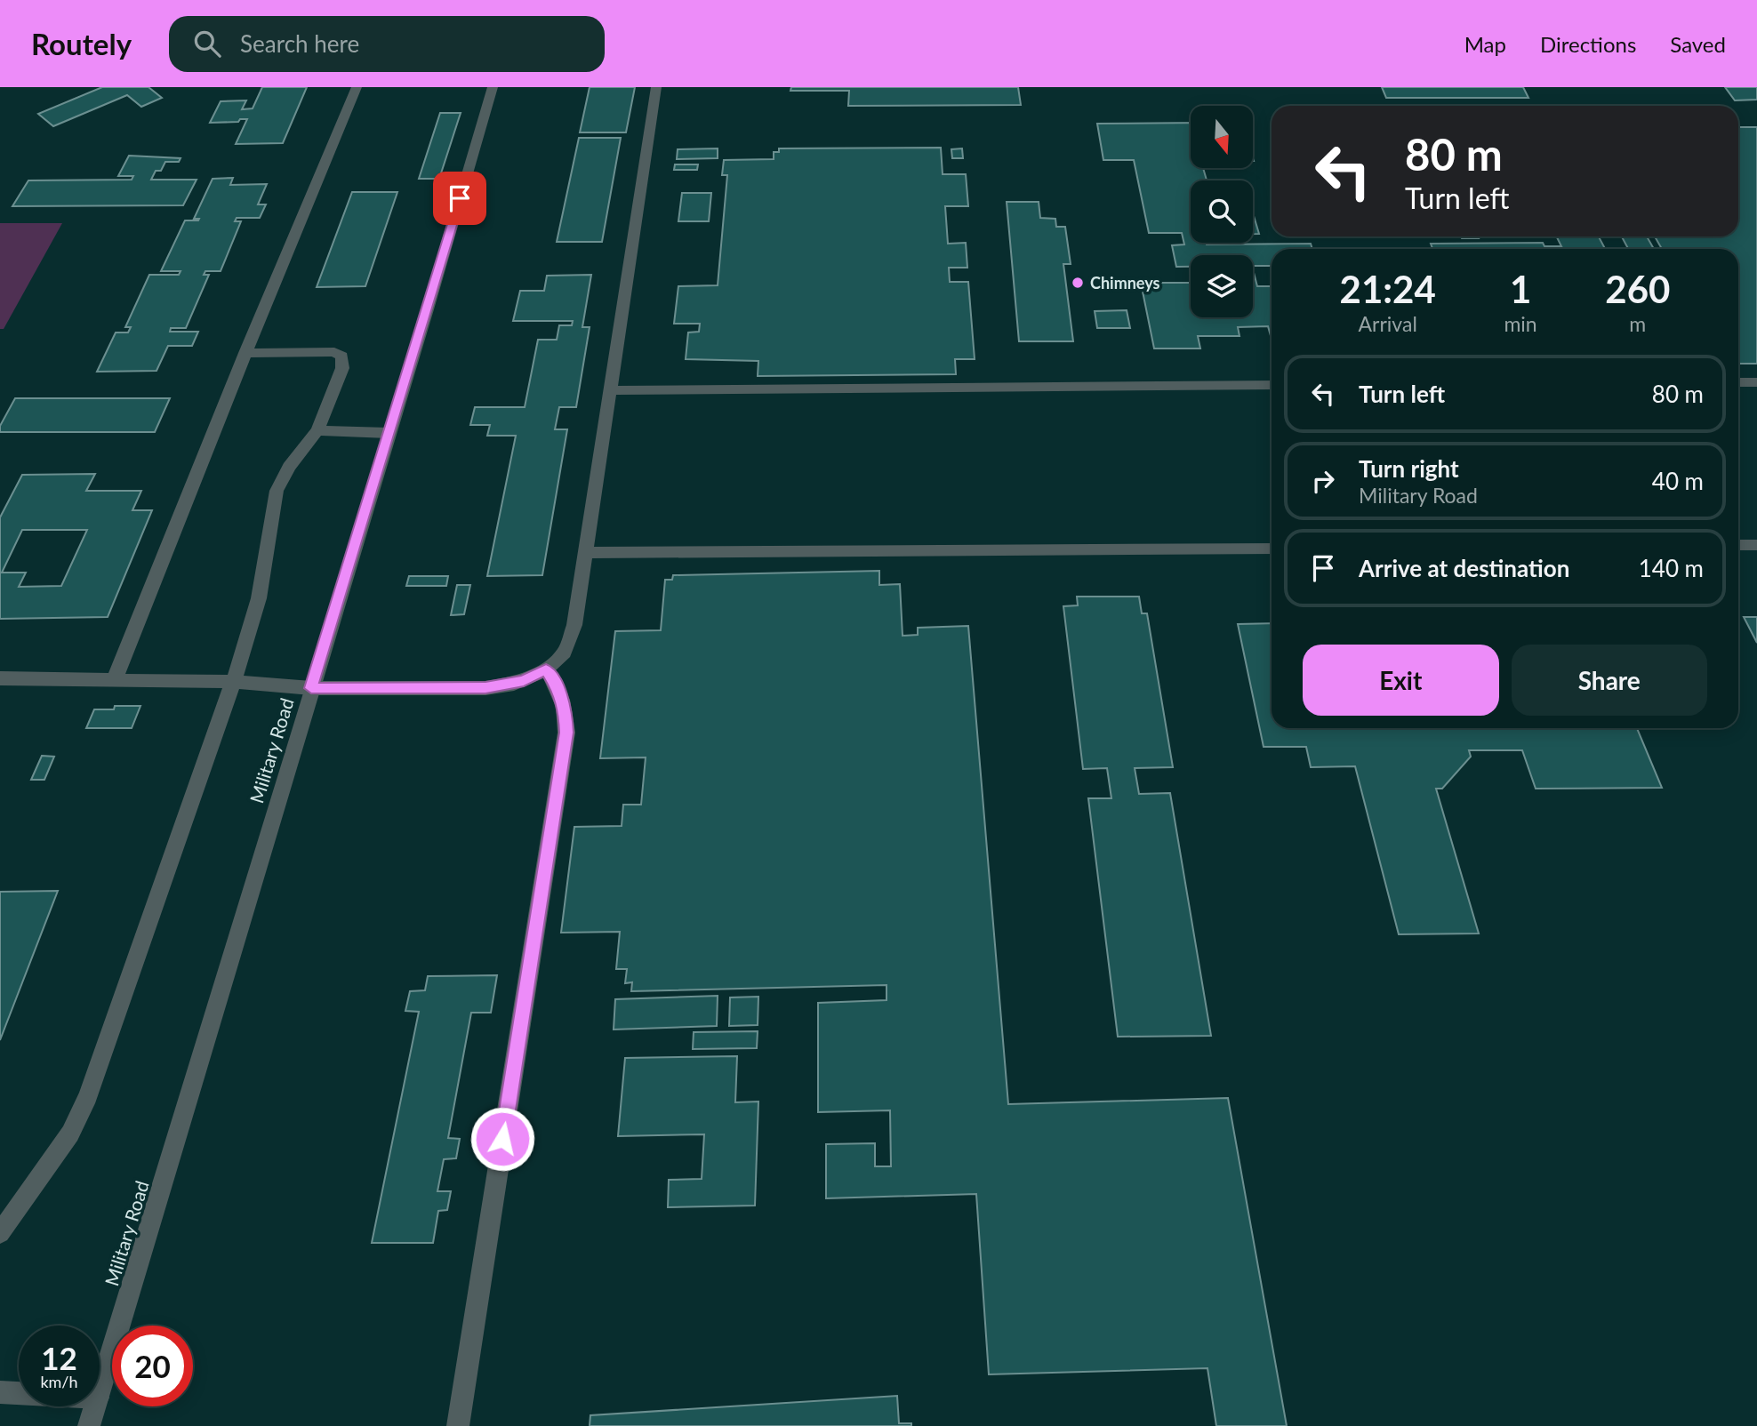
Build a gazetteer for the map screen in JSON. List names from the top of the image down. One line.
{"streets":{"street":["Military Road"]},"places":["Chimneys"],"north":"bottom","page":{"header":"Routely","search":"Search here","nav":["Map","Directions","Saved"],"turn":["80 m","Turn left"],"eta":["21:24","Arrival","1","min","260","m"],"list":[{"name":"Turn left","value":"80 m"},{"name":"Turn right","note":"Military Road","value":"40 m"},{"name":"Arrive at destination","value":"140 m"}],"buttons":["Exit","Share"],"speed":"12 km/h","limit":"20"}}
